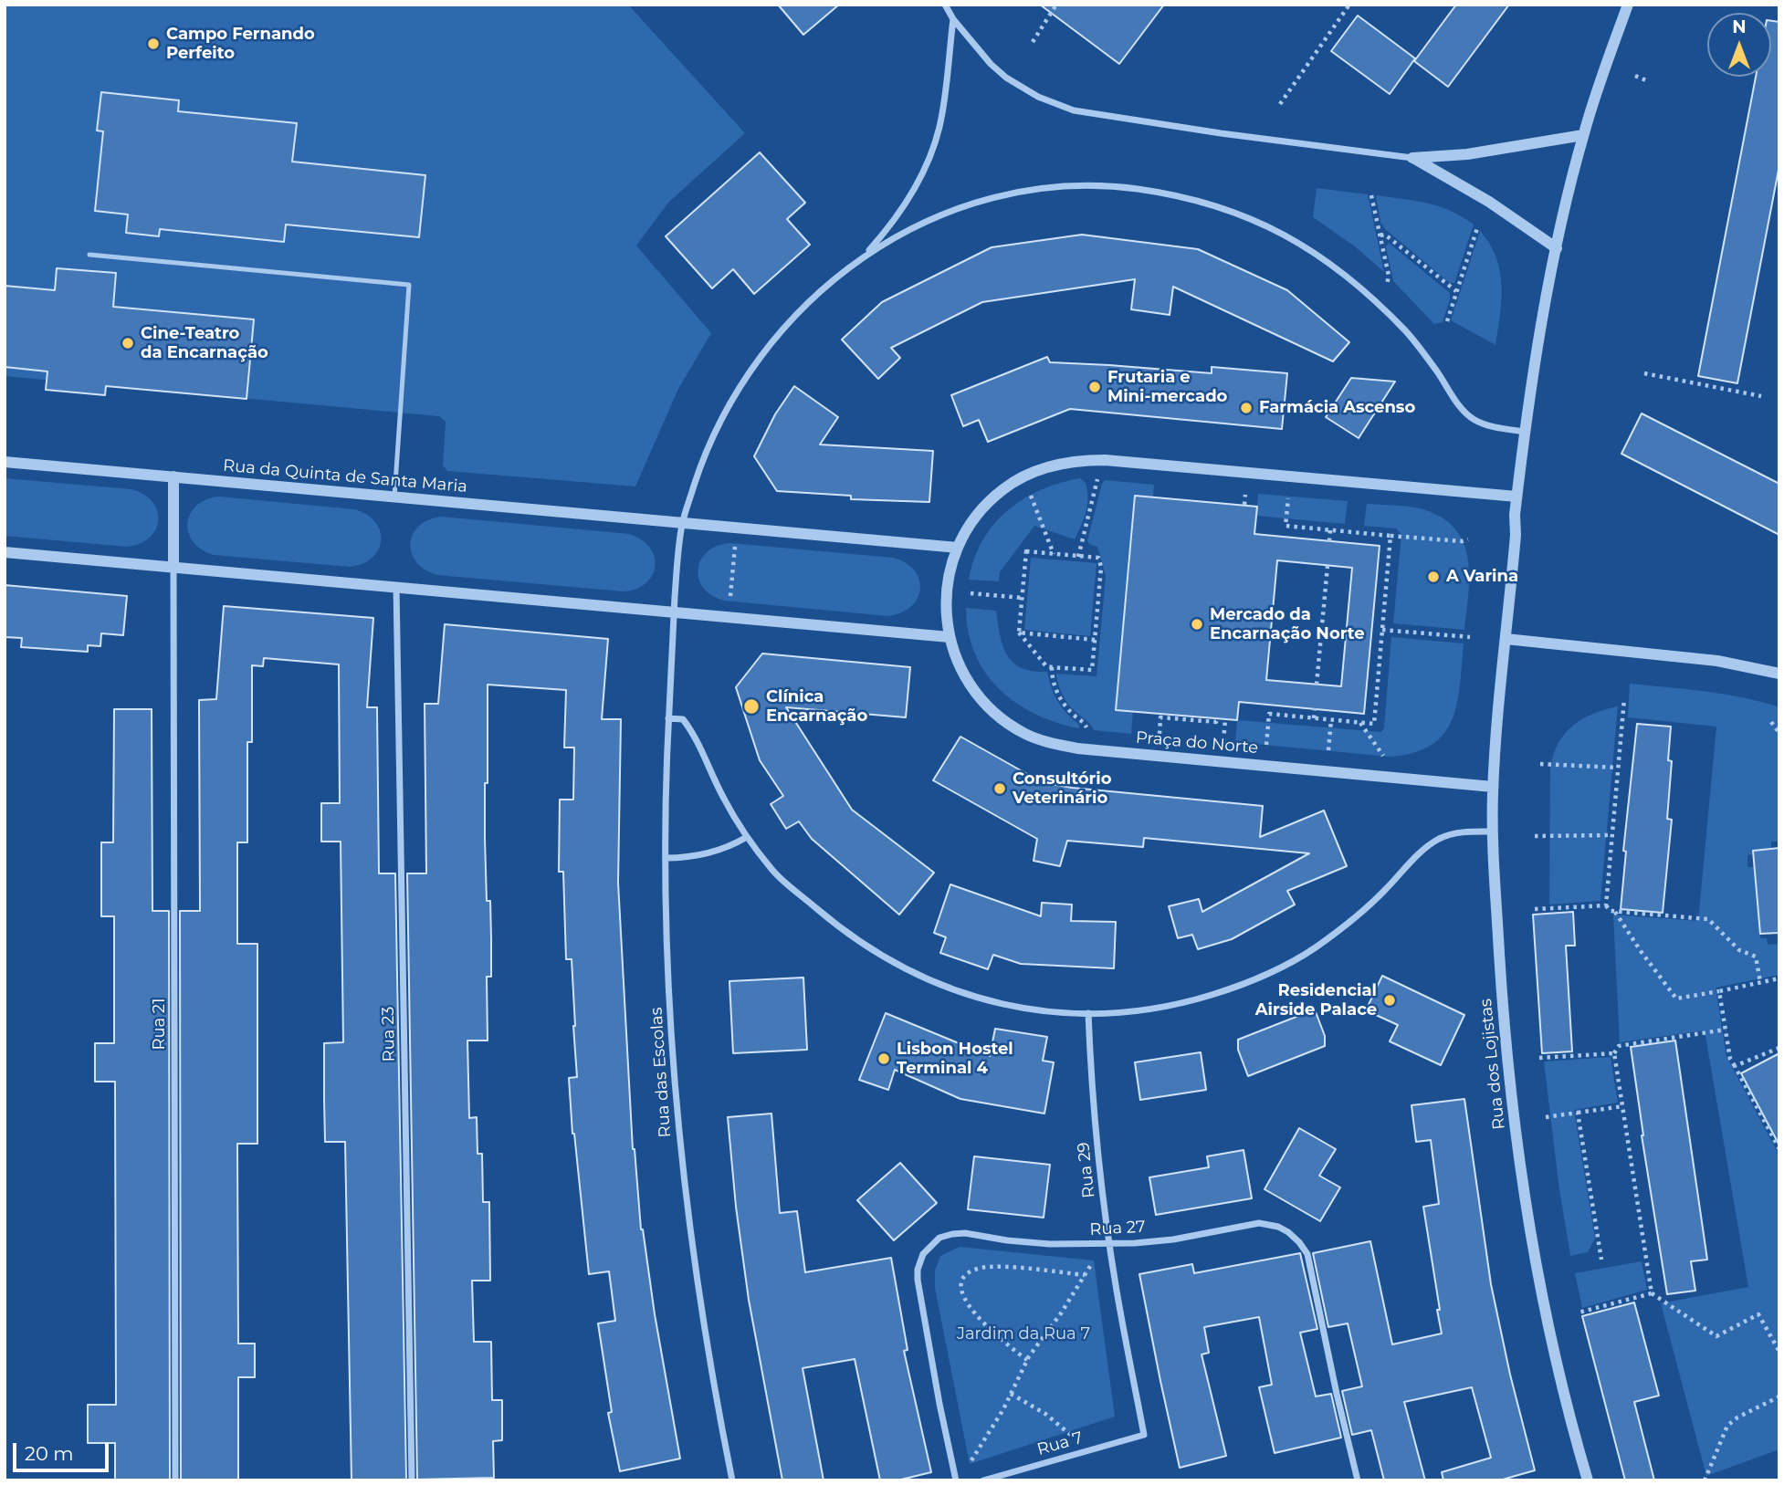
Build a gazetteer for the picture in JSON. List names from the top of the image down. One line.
{"streets":{"street":["Rua da Quinta de Santa Maria","Praça do Norte","Rua 21","Rua 23","Rua dos Lojistas","Rua das Escolas","Rua 29","Rua 27","Rua 7"]},"crossings":[["Rua da Quinta de Santa Maria","Rua das Escolas"],["Praça do Norte","Rua dos Lojistas"],["Rua 29","Rua 27"],["Rua 29","Rua 7"]],"parks":["Jardim da Rua 7"],"places":["Campo Fernando Perfeito","Cine-Teatro da Encarnação","Frutaria e Mini-mercado","Farmácia Ascenso","A Varina","Mercado da Encarnação Norte","Clínica Encarnação","Consultório Veterinário","Residencial Airside Palace","Lisbon Hostel Terminal 4"],"scale_bar":"20 m","north":"top"}
